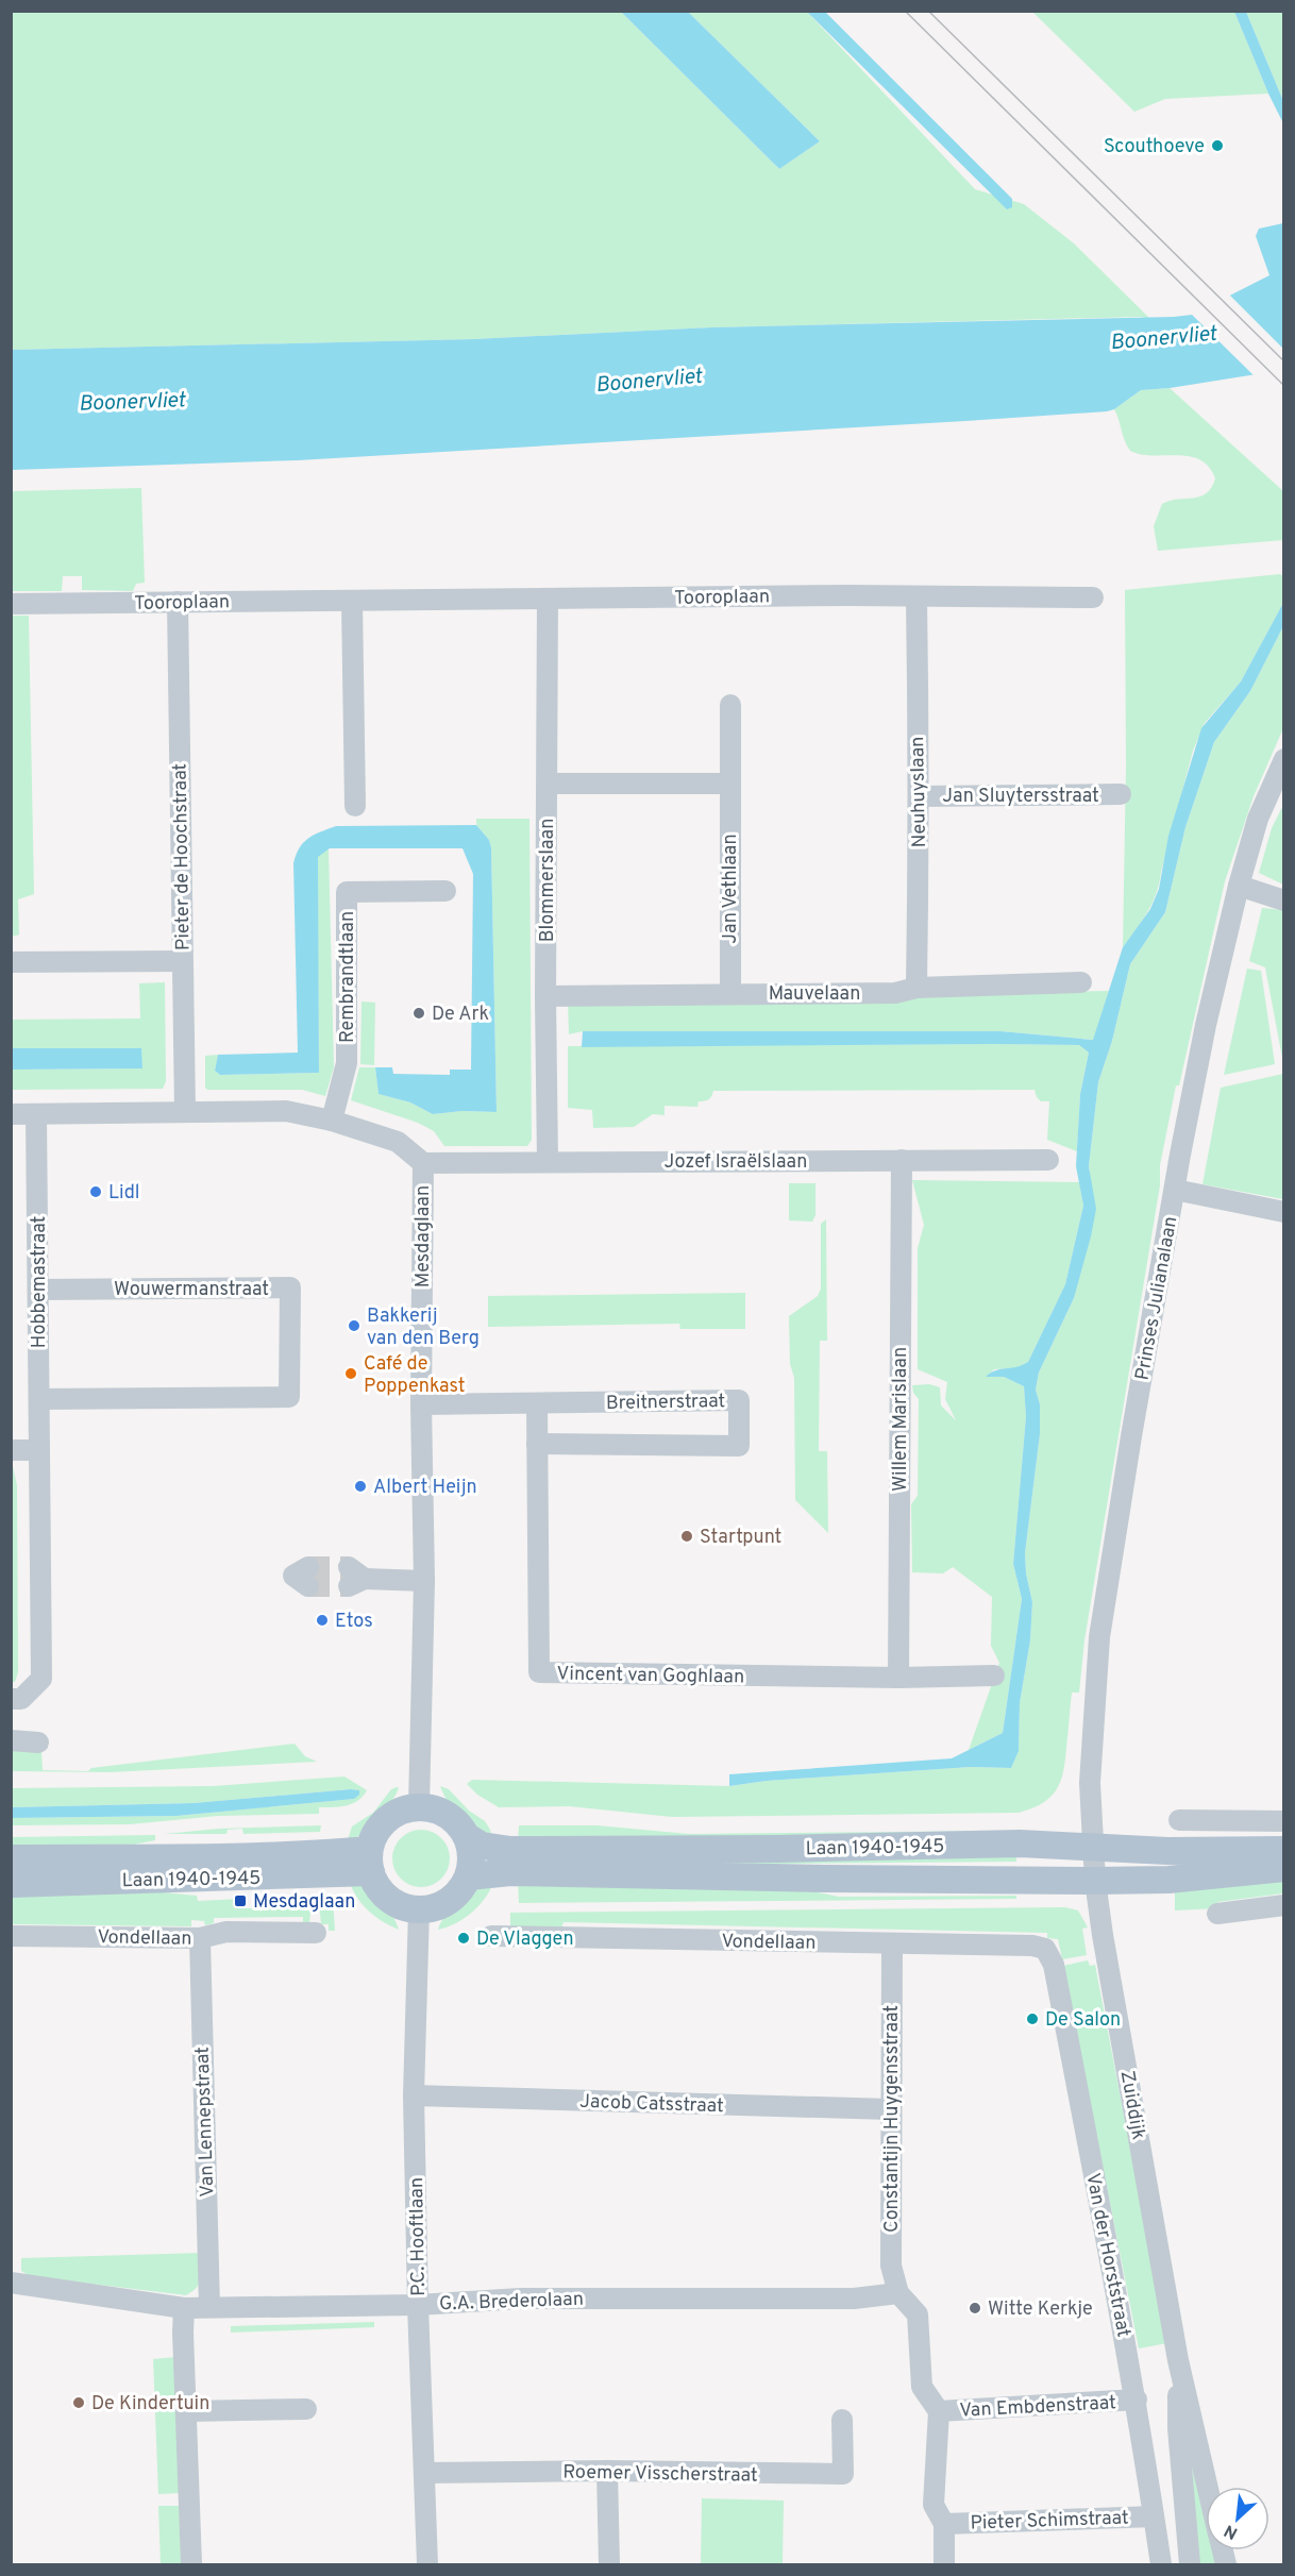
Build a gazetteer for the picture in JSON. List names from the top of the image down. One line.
{"streets":{"main road":["Laan 1940-1945"],"street":["Tooroplaan","Neuhuyslaan","Jan Sluytersstraat","Pieter de Hoochstraat","Blommerslaan","Jan Vethlaan","Rembrandtlaan","Mauvelaan","Jozef Israëlslaan","Mesdaglaan","Hobbemastraat","Wouwermanstraat","Prinses Julianalaan","Breitnerstraat","Willem Marislaan","Vincent van Goghlaan","Vondellaan","Jacob Catsstraat","Zuiddijk","Constantijn Huygensstraat","Van Lennepstraat","P.C. Hooftlaan","Van der Horststraat","G.A. Brederolaan","Van Embdenstraat","Roemer Visscherstraat","Pieter Schimstraat"]},"crossings":[["Tooroplaan","Neuhuyslaan"],["Tooroplaan","Pieter de Hoochstraat"],["Tooroplaan","Blommerslaan"],["Neuhuyslaan","Jan Sluytersstraat"],["Neuhuyslaan","Mauvelaan"],["Blommerslaan","Mauvelaan"],["Blommerslaan","Jozef Israëlslaan"],["Jan Vethlaan","Mauvelaan"],["Jozef Israëlslaan","Mesdaglaan"],["Jozef Israëlslaan","Willem Marislaan"],["Mesdaglaan","Breitnerstraat"],["Mesdaglaan","Laan 1940-1945"],["Mesdaglaan","P.C. Hooftlaan"],["Hobbemastraat","Wouwermanstraat"],["Prinses Julianalaan","Laan 1940-1945"],["Prinses Julianalaan","Zuiddijk"],["Breitnerstraat","Vincent van Goghlaan"],["Willem Marislaan","Vincent van Goghlaan"],["Laan 1940-1945","Zuiddijk"],["Laan 1940-1945","P.C. Hooftlaan"],["Vondellaan","Constantijn Huygensstraat"],["Vondellaan","Van Lennepstraat"],["Vondellaan","Van der Horststraat"],["Jacob Catsstraat","Constantijn Huygensstraat"],["Jacob Catsstraat","P.C. Hooftlaan"],["Constantijn Huygensstraat","G.A. Brederolaan"],["Van Lennepstraat","G.A. Brederolaan"],["P.C. Hooftlaan","G.A. Brederolaan"],["P.C. Hooftlaan","Roemer Visscherstraat"],["Van der Horststraat","Van Embdenstraat"],["Van der Horststraat","Pieter Schimstraat"]],"water":["Boonervliet"],"places":{"other":["Scouthoeve","De Ark","Lidl","Bakkerij van den Berg","Café de Poppenkast","Albert Heijn","Startpunt","Etos","De Vlaggen","De Salon","Witte Kerkje","De Kindertuin"],"transit":["Mesdaglaan"]},"north":"bottom left"}
